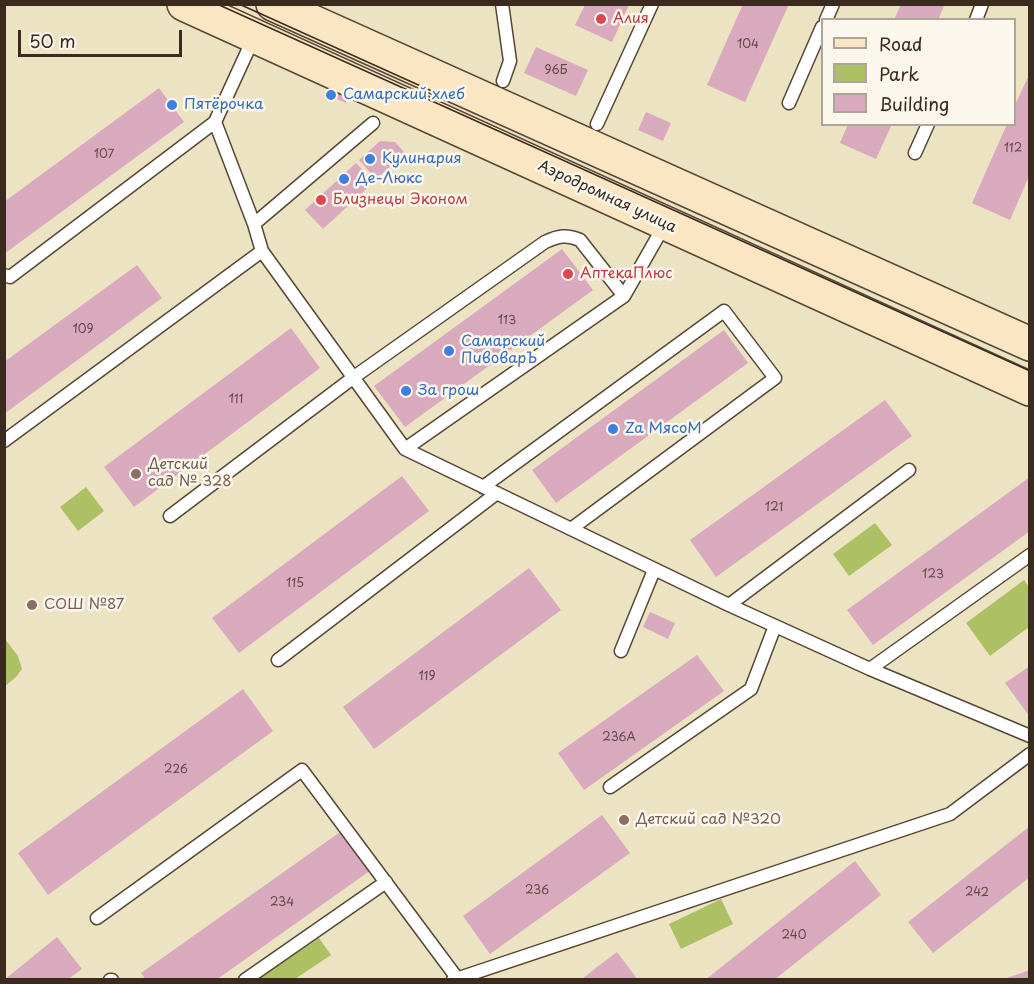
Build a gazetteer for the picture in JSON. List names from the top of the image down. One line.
{"streets":{"main road":["Аэродромная улица"]},"places":["Алия","Самарский хлеб","Пятёрочка","Кулинария","Де-Люкс","Близнецы Эконом","АптекаПлюс","Самарский ПивоварЪ","За грош","Za МясоМ","Детский сад № 328","СОШ №87","Детский сад №320"],"house_numbers":["104","96Б","112","107","113","109","111","121","123","115","119","236А","226","236","242","234","240"],"legend":["Road","Park","Building"],"scale_bar":"50 m"}
